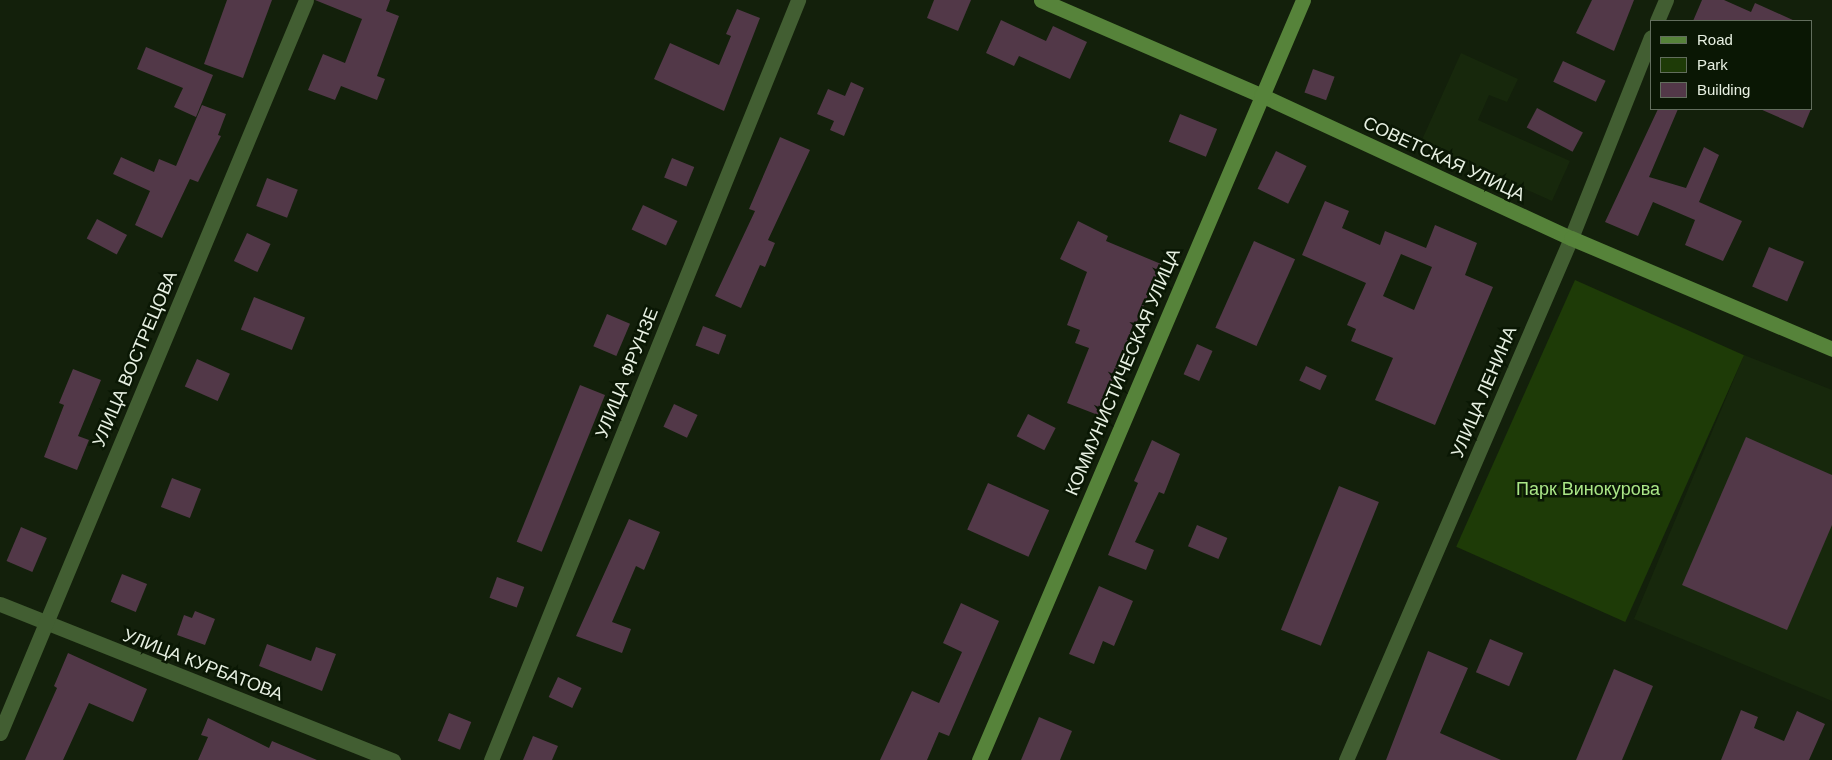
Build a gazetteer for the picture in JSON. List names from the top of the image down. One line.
{"streets":{"street":["СОВЕТСКАЯ УЛИЦА","УЛИЦА ВОСТРЕЦОВА","КОММУНИСТИЧЕСКАЯ УЛИЦА","УЛИЦА ФРУНЗЕ","УЛИЦА ЛЕНИНА","УЛИЦА КУРБАТОВА"]},"crossings":[["СОВЕТСКАЯ УЛИЦА","КОММУНИСТИЧЕСКАЯ УЛИЦА"],["СОВЕТСКАЯ УЛИЦА","УЛИЦА ЛЕНИНА"],["УЛИЦА ВОСТРЕЦОВА","УЛИЦА КУРБАТОВА"]],"parks":["Парк Винокурова"],"legend":["Road","Park","Building"]}
